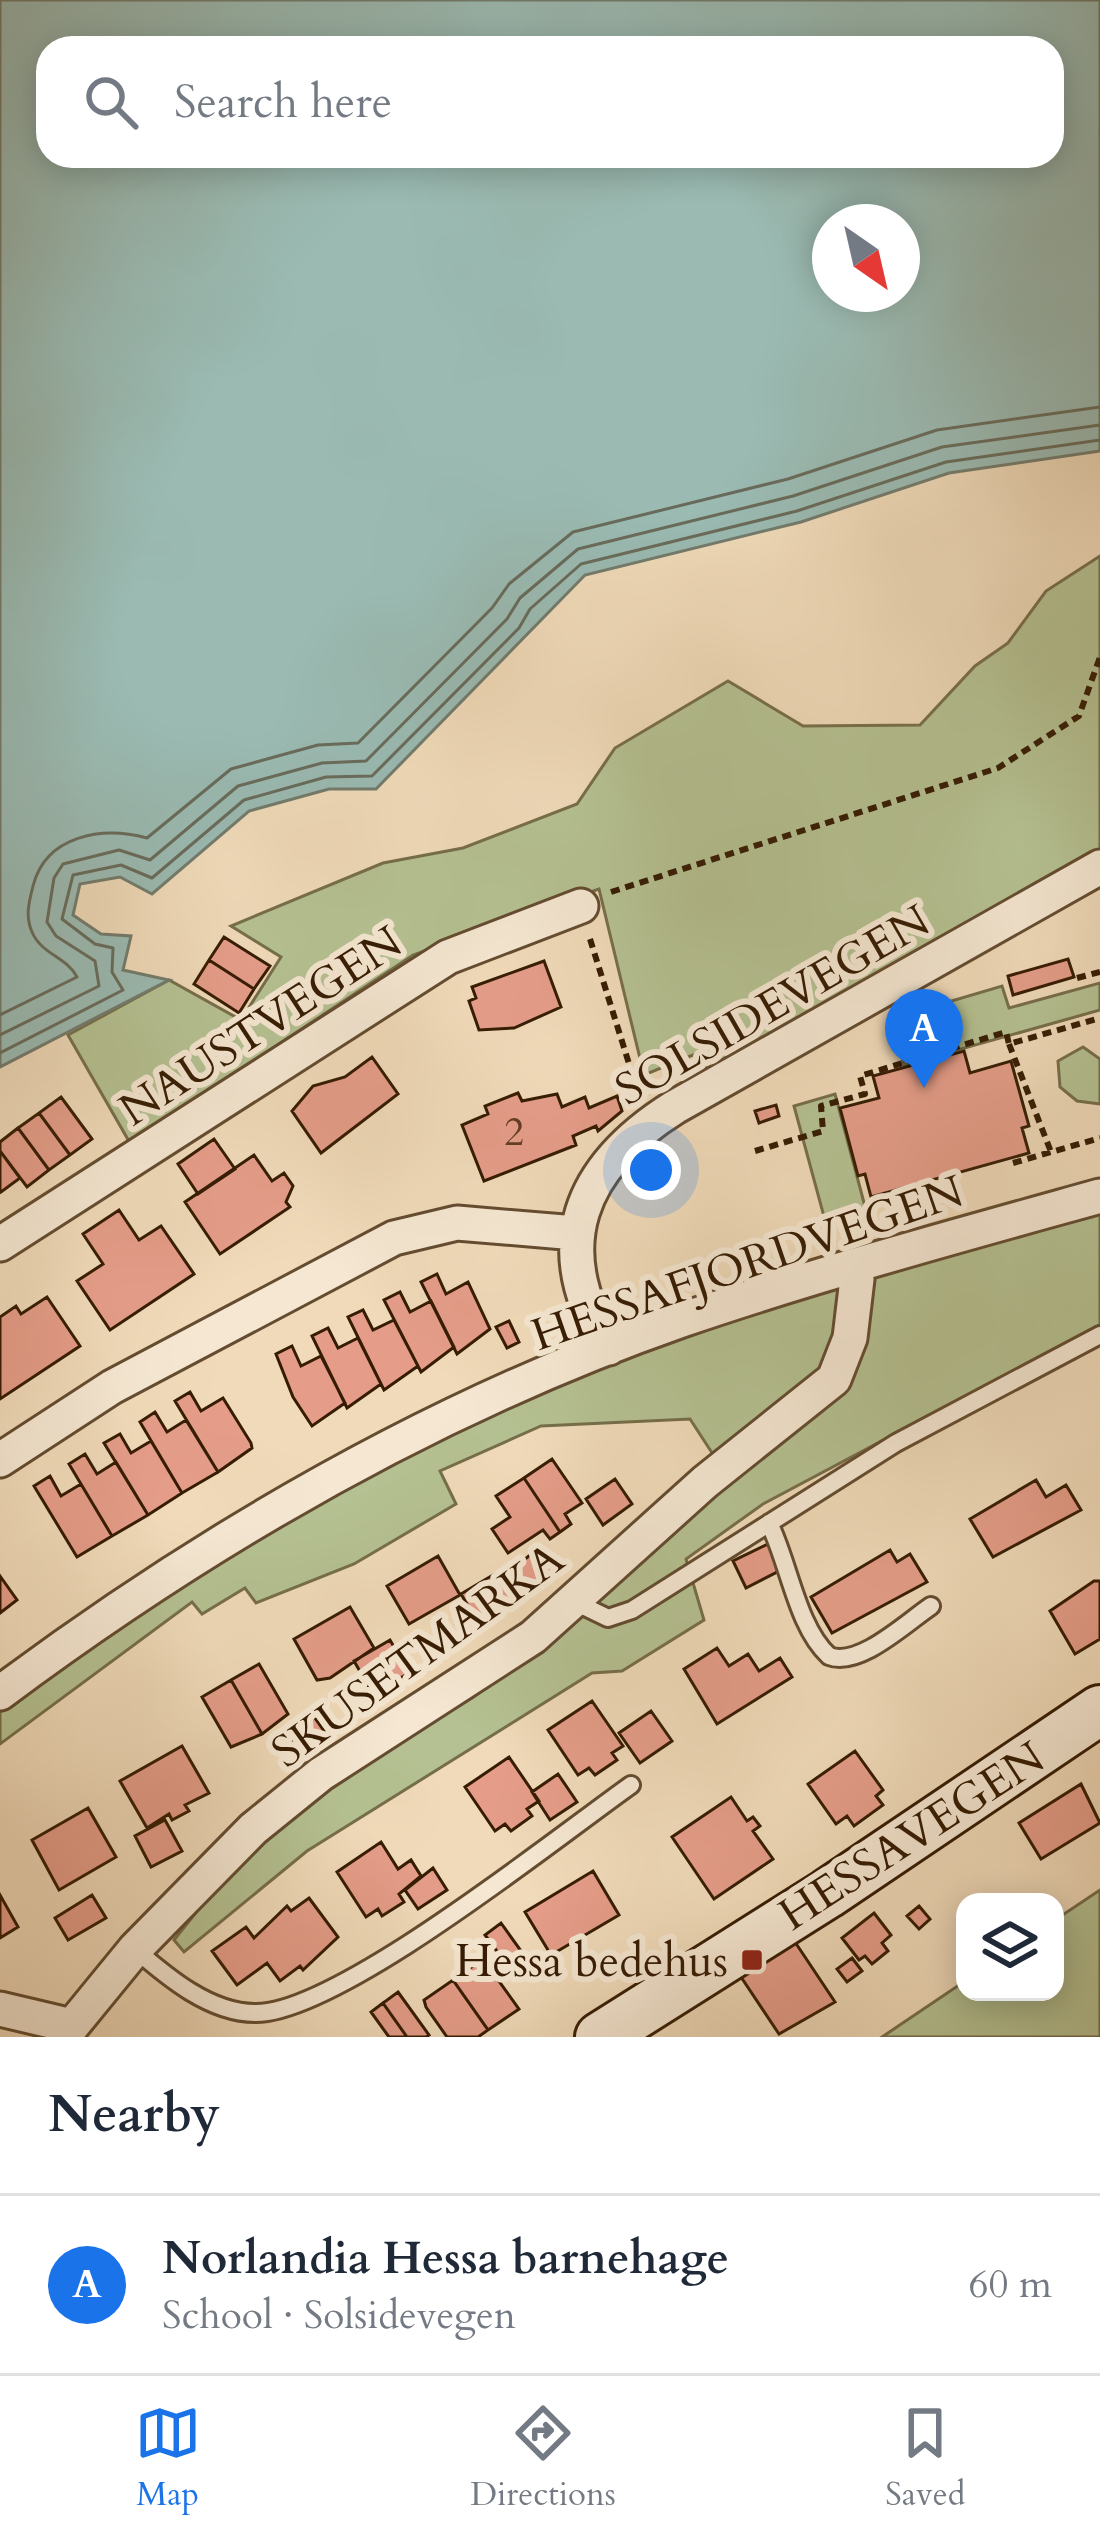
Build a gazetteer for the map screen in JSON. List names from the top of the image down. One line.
{"streets":{"street":["SOLSIDEVEGEN","NAUSTVEGEN","HESSAFJORDVEGEN","SKUSETMARKA","HESSAVEGEN"]},"crossings":[["SOLSIDEVEGEN","HESSAFJORDVEGEN"],["HESSAFJORDVEGEN","SKUSETMARKA"]],"places":{"transit":["Hessa bedehus"]},"house_numbers":["2"],"north":"bottom right","page":{"search":"Search here","pins":"A","heading":"Nearby","list":[{"mark":"A","name":"Norlandia Hessa barnehage","note":"School · Solsidevegen","value":"60 m"}],"nav":["Map","Directions","Saved"]}}
